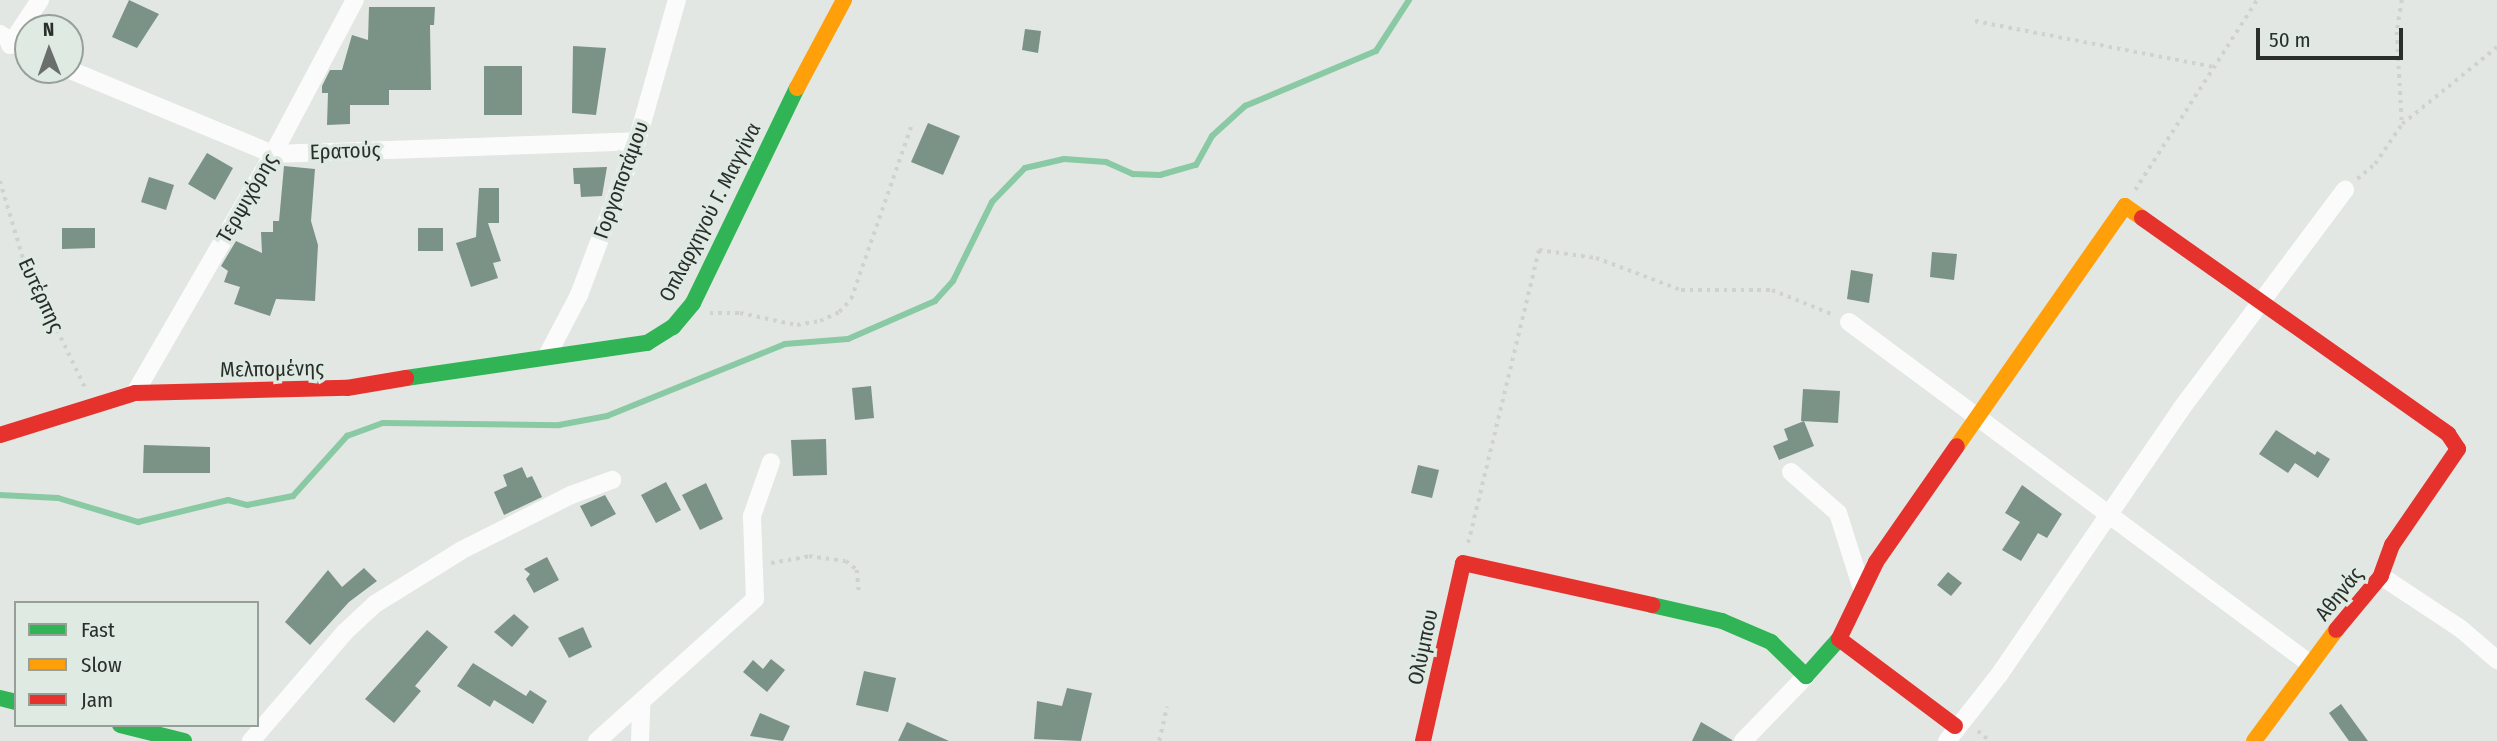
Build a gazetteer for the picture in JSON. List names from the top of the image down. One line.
{"streets":{"street":["Ερατούς","Γοργοποτάμου","Τερψιχόρης","Οπλαρχηγού Γ. Μαγγίνα","Μελπομένης","Αθηνάς","Ολύμπου"],"path":["Ευτέρπης"]},"crossings":[["Ερατούς","Γοργοποτάμου"],["Ερατούς","Τερψιχόρης"],["Γοργοποτάμου","Οπλαρχηγού Γ. Μαγγίνα"],["Γοργοποτάμου","Μελπομένης"],["Τερψιχόρης","Μελπομένης"],["Οπλαρχηγού Γ. Μαγγίνα","Μελπομένης"],["Ευτέρπης","Μελπομένης"]],"legend":["Fast","Slow","Jam"],"scale_bar":"50 m","north":"top"}
